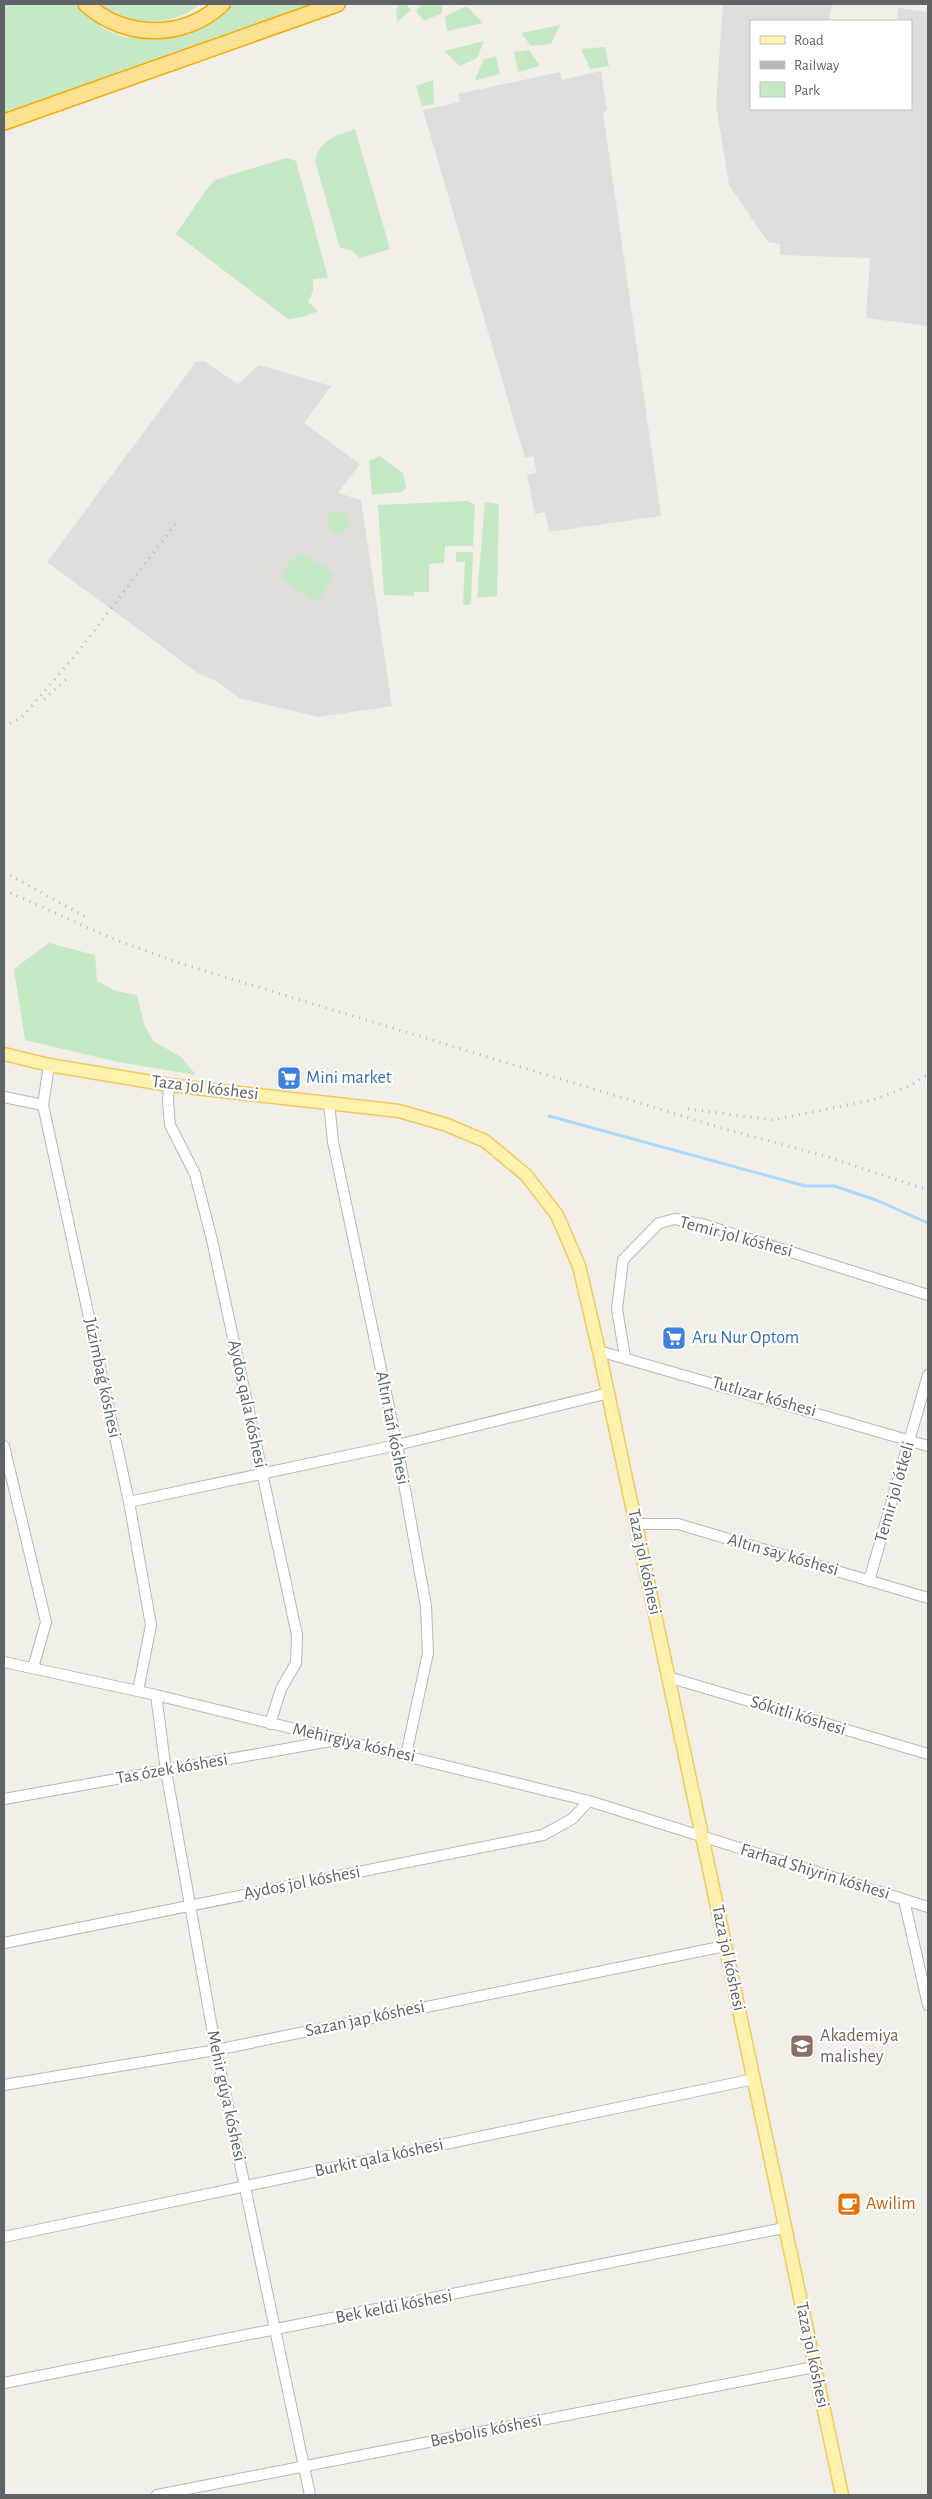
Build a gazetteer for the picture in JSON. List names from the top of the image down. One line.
{"streets":{"main road":["Taza jol kóshesi"],"street":["Temir jol kóshesi","Júzimbaǵ kóshesi","Tutlızar kóshesi","Aydos qala kóshesi","Altın tań kóshesi","Temir jol ótkeli","Altın say kóshesi","Sókitli kóshesi","Mehirgiya kóshesi","Tas ózek kóshesi","Farhad Shiyrin kóshesi","Aydos jol kóshesi","Sazan jap kóshesi","Mehir gúyа kóshesi","Burkit qala kóshesi","Bek keldi kóshesi","Besbolıs kóshesi"]},"crossings":[["Taza jol kóshesi","Júzimbaǵ kóshesi"],["Taza jol kóshesi","Tutlızar kóshesi"],["Taza jol kóshesi","Aydos qala kóshesi"],["Taza jol kóshesi","Altın tań kóshesi"],["Taza jol kóshesi","Altın say kóshesi"],["Taza jol kóshesi","Sókitli kóshesi"],["Taza jol kóshesi","Mehirgiya kóshesi"],["Taza jol kóshesi","Farhad Shiyrin kóshesi"],["Taza jol kóshesi","Sazan jap kóshesi"],["Taza jol kóshesi","Burkit qala kóshesi"],["Taza jol kóshesi","Bek keldi kóshesi"],["Taza jol kóshesi","Besbolıs kóshesi"],["Temir jol kóshesi","Tutlızar kóshesi"],["Júzimbaǵ kóshesi","Mehirgiya kóshesi"],["Tutlızar kóshesi","Temir jol ótkeli"],["Aydos qala kóshesi","Mehirgiya kóshesi"],["Altın tań kóshesi","Mehirgiya kóshesi"],["Temir jol ótkeli","Altın say kóshesi"],["Mehirgiya kóshesi","Tas ózek kóshesi"],["Mehirgiya kóshesi","Farhad Shiyrin kóshesi"],["Mehirgiya kóshesi","Aydos jol kóshesi"],["Mehirgiya kóshesi","Mehir gúyа kóshesi"],["Tas ózek kóshesi","Mehir gúyа kóshesi"],["Aydos jol kóshesi","Mehir gúyа kóshesi"],["Sazan jap kóshesi","Mehir gúyа kóshesi"],["Mehir gúyа kóshesi","Burkit qala kóshesi"],["Mehir gúyа kóshesi","Bek keldi kóshesi"],["Mehir gúyа kóshesi","Besbolıs kóshesi"]],"places":{"supermarket":["Mini market","Aru Nur Optom"],"school or university":["Akademiya malishey"],"cafe":["Awilim"]},"legend":["Road","Railway","Park"]}
